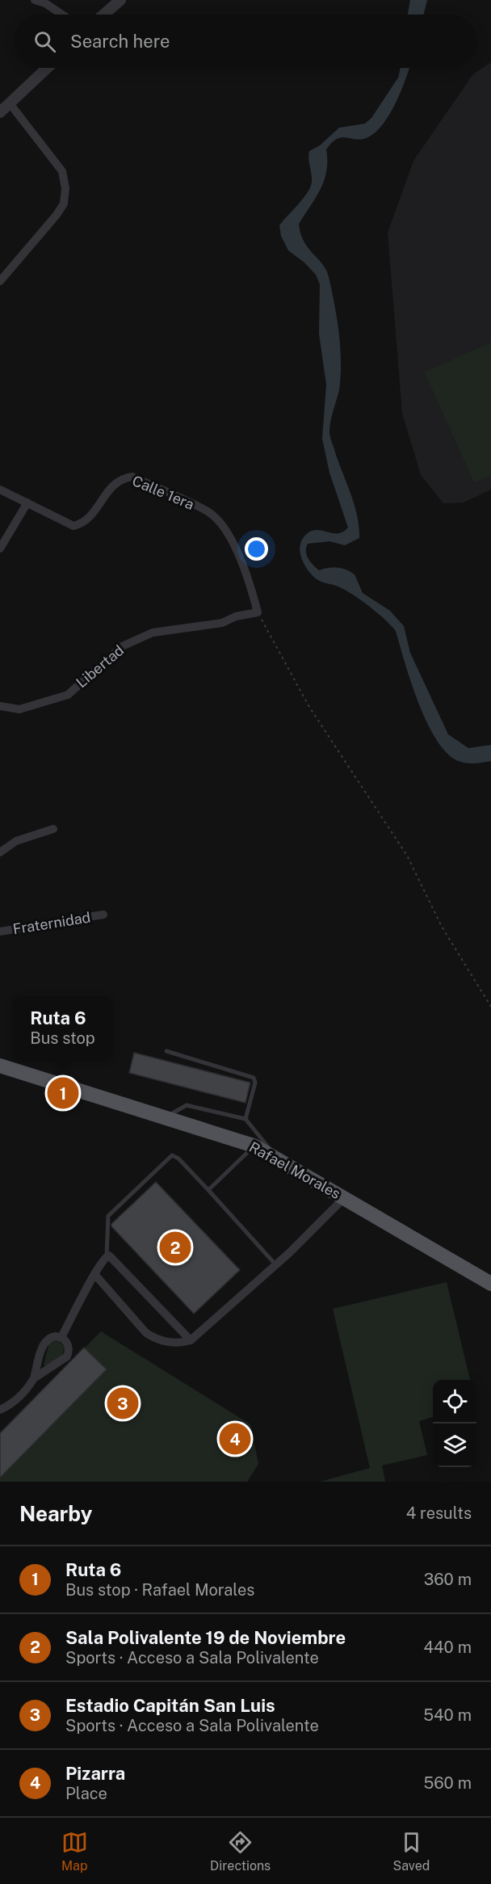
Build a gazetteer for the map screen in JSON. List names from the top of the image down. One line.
{"streets":{"main road":["Rafael Morales"],"street":["Calle 1era","Libertad","Fraternidad"]},"crossings":[["Calle 1era","Libertad"]],"page":{"search":"Search here","popup":["Ruta 6","Bus stop"],"pins":["1","2","3","4"],"heading":["Nearby","4 results"],"list":[{"mark":"1","name":"Ruta 6","note":"Bus stop · Rafael Morales","value":"360 m"},{"mark":"2","name":"Sala Polivalente 19 de Noviembre","note":"Sports · Acceso a Sala Polivalente","value":"440 m"},{"mark":"3","name":"Estadio Capitán San Luis","note":"Sports · Acceso a Sala Polivalente","value":"540 m"},{"mark":"4","name":"Pizarra","note":"Place","value":"560 m"}],"nav":["Map","Directions","Saved"]}}
